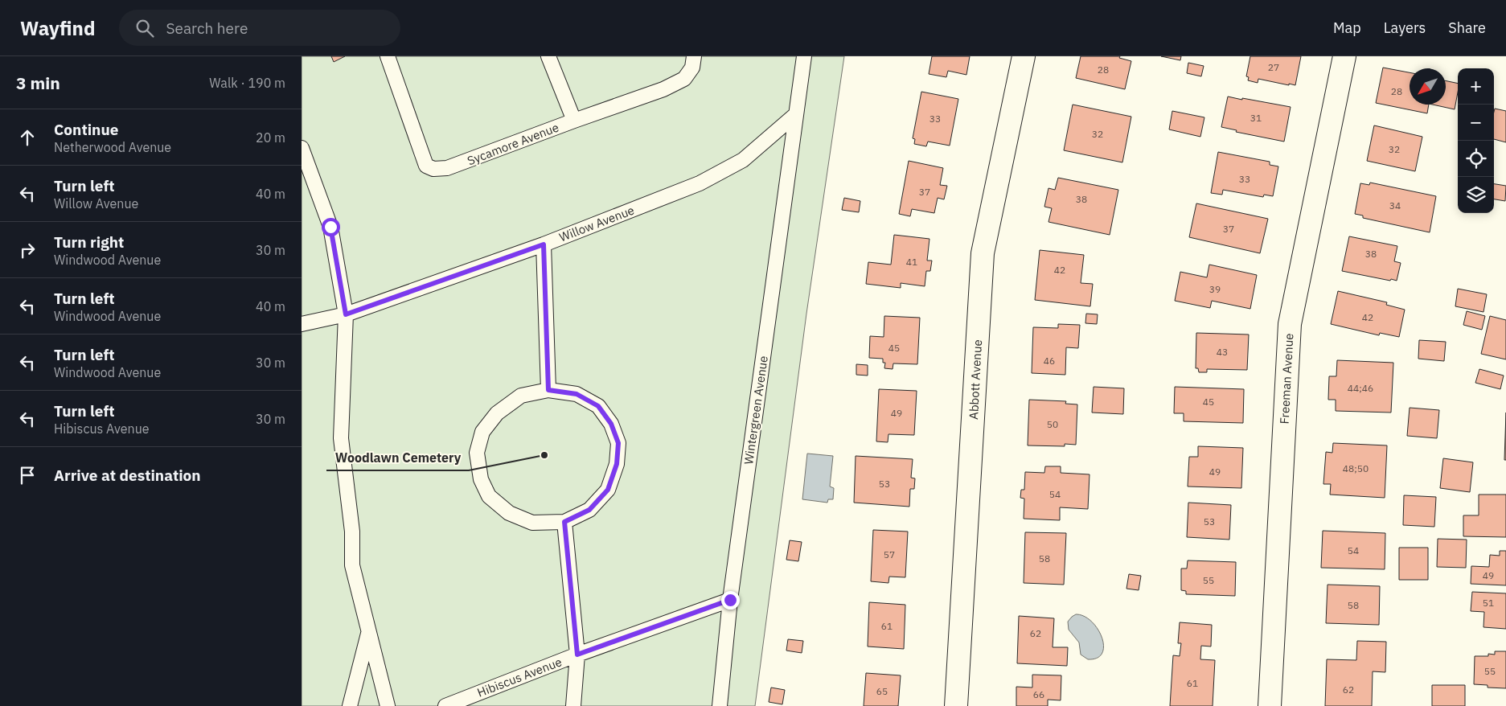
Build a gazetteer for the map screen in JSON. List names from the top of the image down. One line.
{"streets":{"street":["Freeman Avenue","Abbott Avenue"],"lane":["Sycamore Avenue","Willow Avenue","Wintergreen Avenue","Hibiscus Avenue"]},"crossings":[["Willow Avenue","Wintergreen Avenue"],["Wintergreen Avenue","Hibiscus Avenue"]],"places":["Woodlawn Cemetery"],"house_numbers":["27","28","28","31","33","32","32","33","37","38","34","37","38","41","42","39","42","45","43","46","44;46","45","49","50","48;50","49","53","54","53","54","57","58","49","55","51","58","61","62","55","61","62","65","66"],"north":"bottom left","page":{"header":"Wayfind","search":"Search here","nav":["Map","Layers","Share"],"heading":["3 min","Walk · 190 m"],"map_buttons":["+","−"],"list":[["Continue","Netherwood Avenue","20 m"],["Turn left","Willow Avenue","40 m"],["Turn right","Windwood Avenue","30 m"],["Turn left","Windwood Avenue","40 m"],["Turn left","Windwood Avenue","30 m"],["Turn left","Hibiscus Avenue","30 m"],"Arrive at destination"]}}
